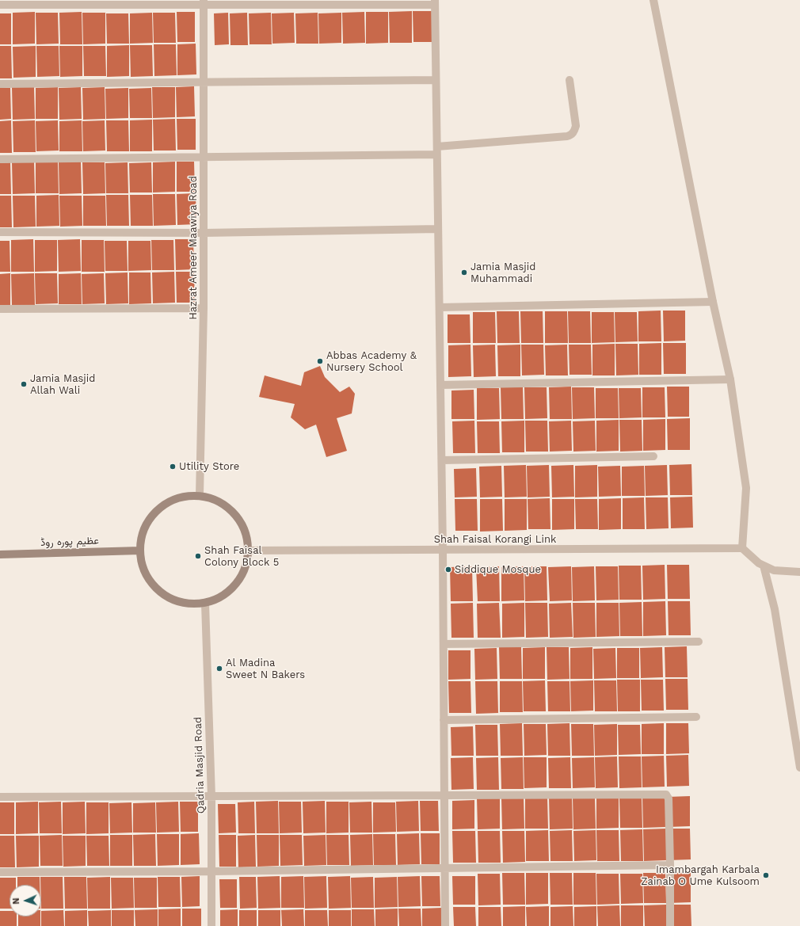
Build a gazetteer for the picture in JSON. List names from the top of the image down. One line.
{"streets":{"main road":["عظیم پورہ روڈ"],"street":["Hazrat Ameer Maawiya Road","Shah Faisal Korangi Link","Qadria Masjid Road"]},"crossings":[["Hazrat Ameer Maawiya Road","Shah Faisal Korangi Link"],["Hazrat Ameer Maawiya Road","عظیم پورہ روڈ"],["Hazrat Ameer Maawiya Road","Qadria Masjid Road"],["Shah Faisal Korangi Link","عظیم پورہ روڈ"],["Shah Faisal Korangi Link","Qadria Masjid Road"],["عظیم پورہ روڈ","Qadria Masjid Road"]],"places":["Jamia Masjid Muhammadi","Abbas Academy & Nursery School","Jamia Masjid Allah Wali","Utility Store","Shah Faisal Colony Block 5","Siddique Mosque","Al Madina Sweet N Bakers","Imambargah Karbala Zainab O Ume Kulsoom"],"north":"left"}
